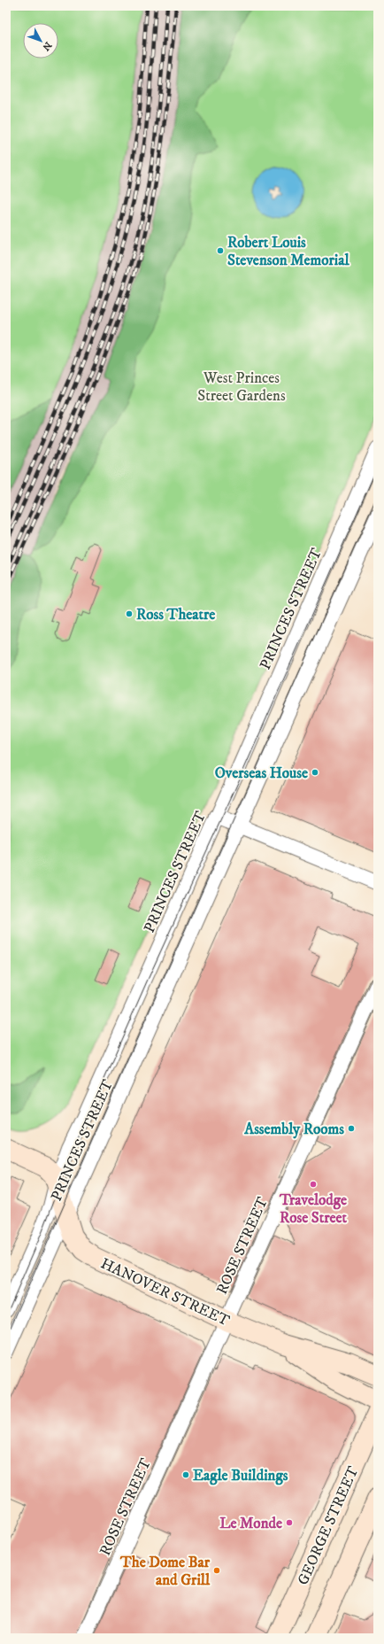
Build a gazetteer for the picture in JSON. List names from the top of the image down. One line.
{"streets":{"street":["PRINCES STREET","ROSE STREET","HANOVER STREET","GEORGE STREET"]},"crossings":[["PRINCES STREET","HANOVER STREET"],["ROSE STREET","HANOVER STREET"],["HANOVER STREET","GEORGE STREET"]],"parks":["West Princes Street Gardens"],"places":["Robert Louis Stevenson Memorial","Ross Theatre","Overseas House","Assembly Rooms","Travelodge Rose Street","Eagle Buildings","Le Monde","The Dome Bar and Grill"],"north":"bottom right"}
